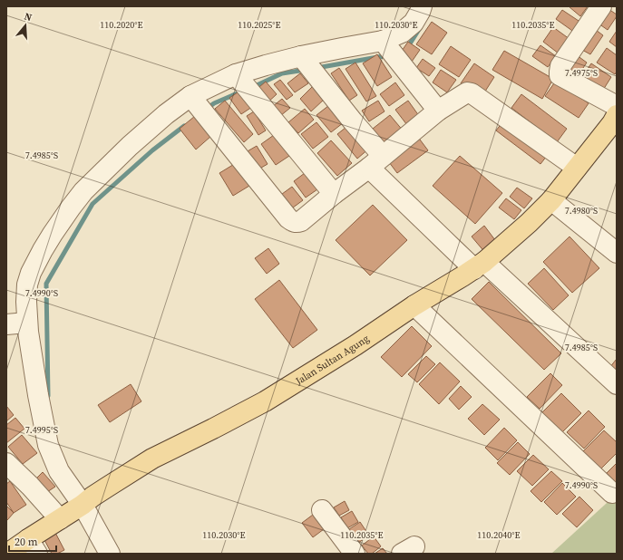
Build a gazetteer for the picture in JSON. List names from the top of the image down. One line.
{"streets":{"main road":["Jalan Sultan Agung"]},"scale_bar":"20 m","north":"top","coordinates":["110.2020°E","110.2025°E","110.2030°E","110.2035°E","7.4975°S","7.4985°S","7.4980°S","7.4990°S","7.4995°S","110.2040°E"]}
